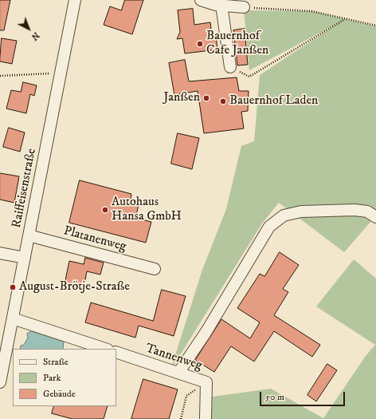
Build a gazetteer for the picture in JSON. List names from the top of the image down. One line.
{"streets":{"street":["Raiffeisenstraße","Platanenweg","Tannenweg"]},"crossings":[["Raiffeisenstraße","Platanenweg"]],"places":["Bauernhof Cafe Janßen","Janßen","Bauernhof Laden","Autohaus Hansa GmbH","August-Brötje-Straße"],"legend":["Straße","Park","Gebäude"],"scale_bar":"50 m","north":"bottom right"}
